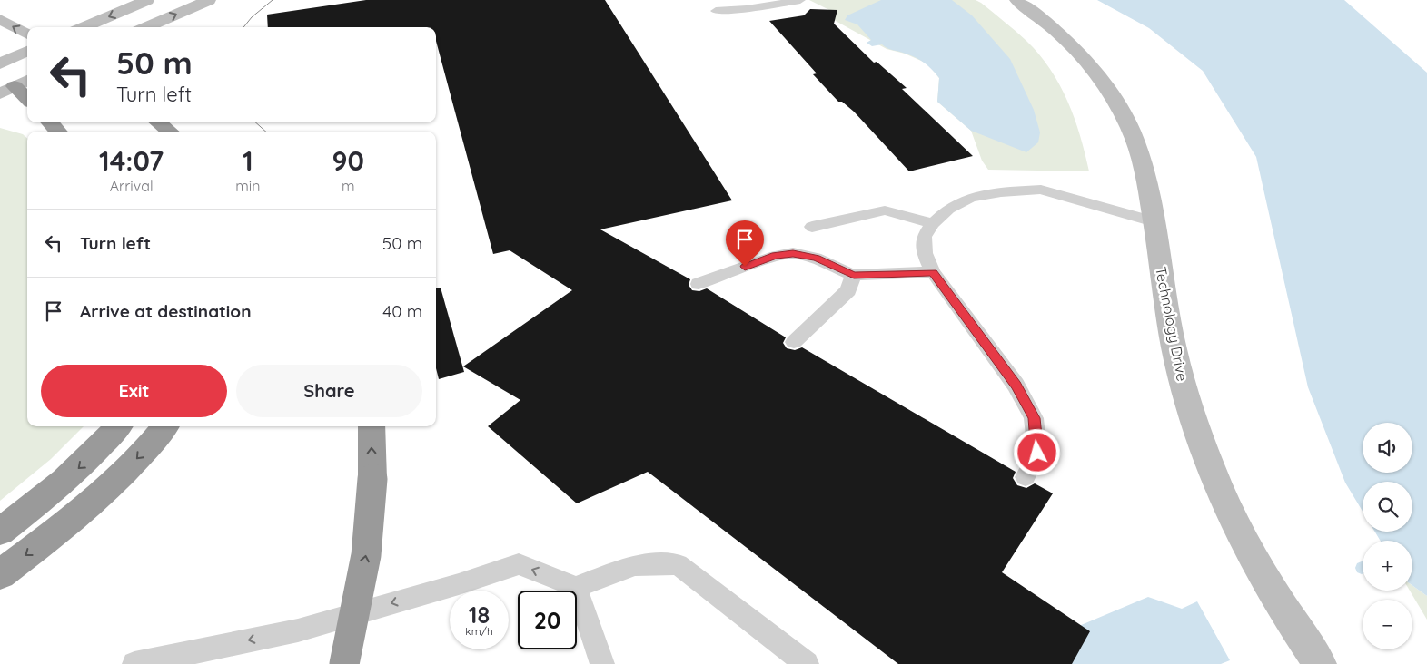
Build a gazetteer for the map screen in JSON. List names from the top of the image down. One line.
{"streets":{"street":["Technology Drive"]},"page":{"turn":["50 m","Turn left"],"eta":["14:07","Arrival","1","min","90","m"],"list":[{"name":"Turn left","value":"50 m"},{"name":"Arrive at destination","value":"40 m"}],"buttons":["Exit","Share"],"map_buttons":["+","−"],"speed":"18 km/h","limit":"20"}}
